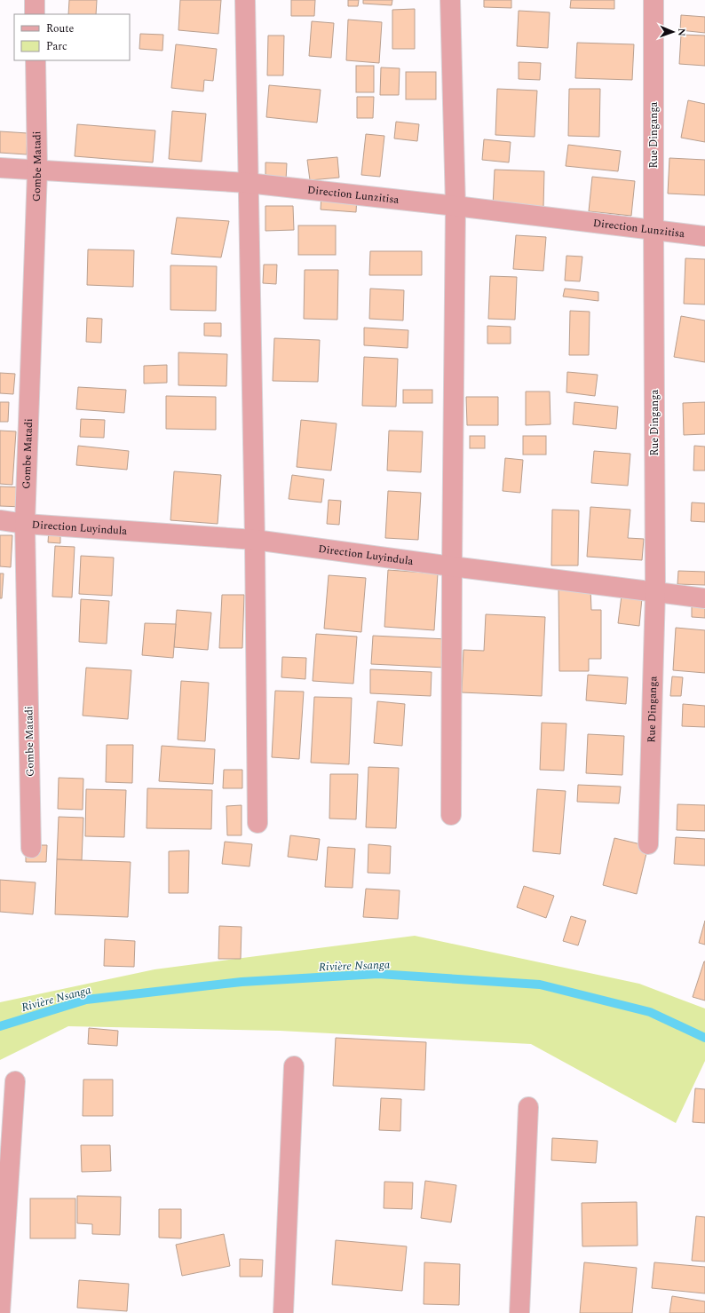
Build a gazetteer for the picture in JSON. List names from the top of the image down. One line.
{"streets":{"street":["Rue Dinganga","Gombe Matadi","Direction Lunzitisa","Direction Luyindula"]},"crossings":[["Rue Dinganga","Direction Lunzitisa"],["Rue Dinganga","Direction Luyindula"],["Gombe Matadi","Direction Lunzitisa"],["Gombe Matadi","Direction Luyindula"]],"water":["Rivière Nsanga"],"legend":["Route","Parc"],"north":"right"}
